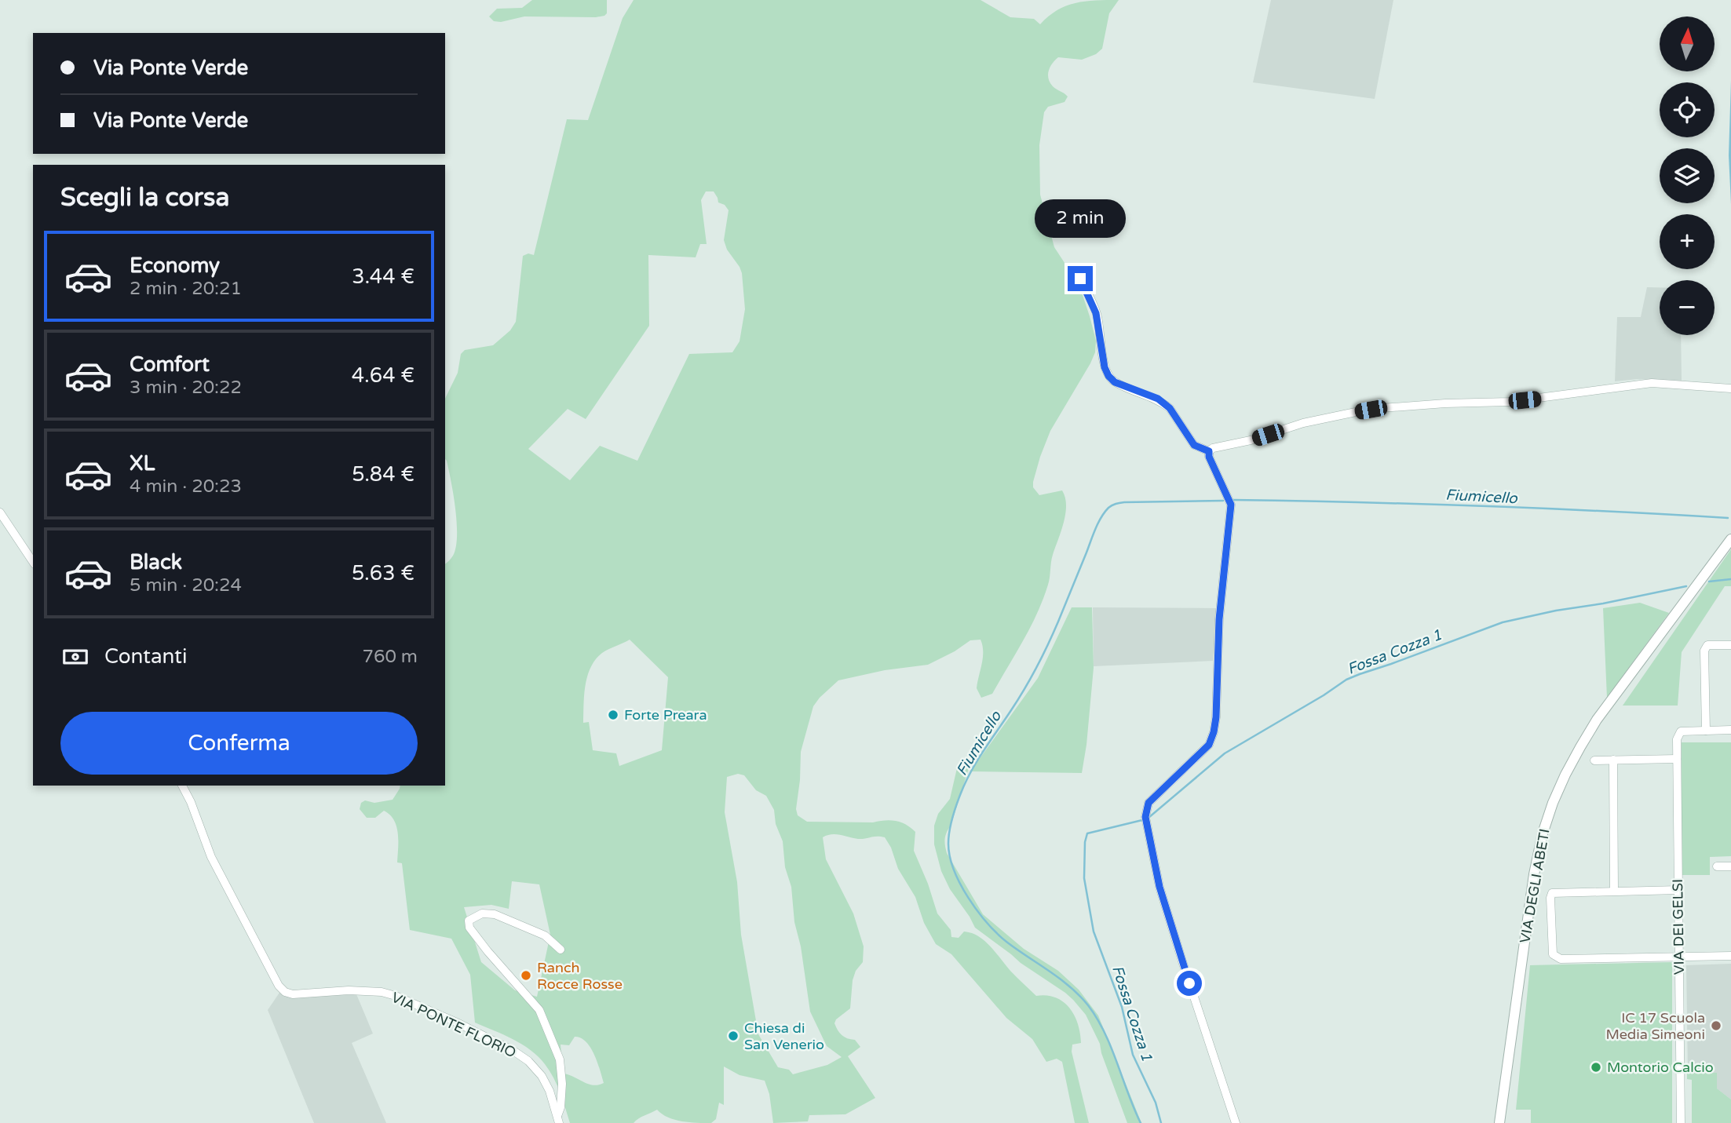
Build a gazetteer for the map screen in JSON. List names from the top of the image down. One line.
{"streets":{"street":["VIA DEGLI ABETI","VIA DEI GELSI","VIA PONTE FLORIO"]},"water":["Fiumicello","Fossa Cozza 1"],"places":["Forte Preara","Ranch Rocce Rosse","IC 17 Scuola Media Simeoni","Chiesa di San Venerio","Montorio Calcio"],"north":"top","page":{"map_buttons":["+","−"],"banner":["Via Ponte Verde","Via Ponte Verde"],"heading":"Scegli la corsa","bubble":"2 min","list":[{"name":"Economy","note":"2 min · 20:21","value":"3.44 €"},{"name":"Comfort","note":"3 min · 20:22","value":"4.64 €"},{"name":"XL","note":"4 min · 20:23","value":"5.84 €"},{"name":"Black","note":"5 min · 20:24","value":"5.63 €"}],"pay":["Contanti","760 m"],"buttons":"Conferma"}}
